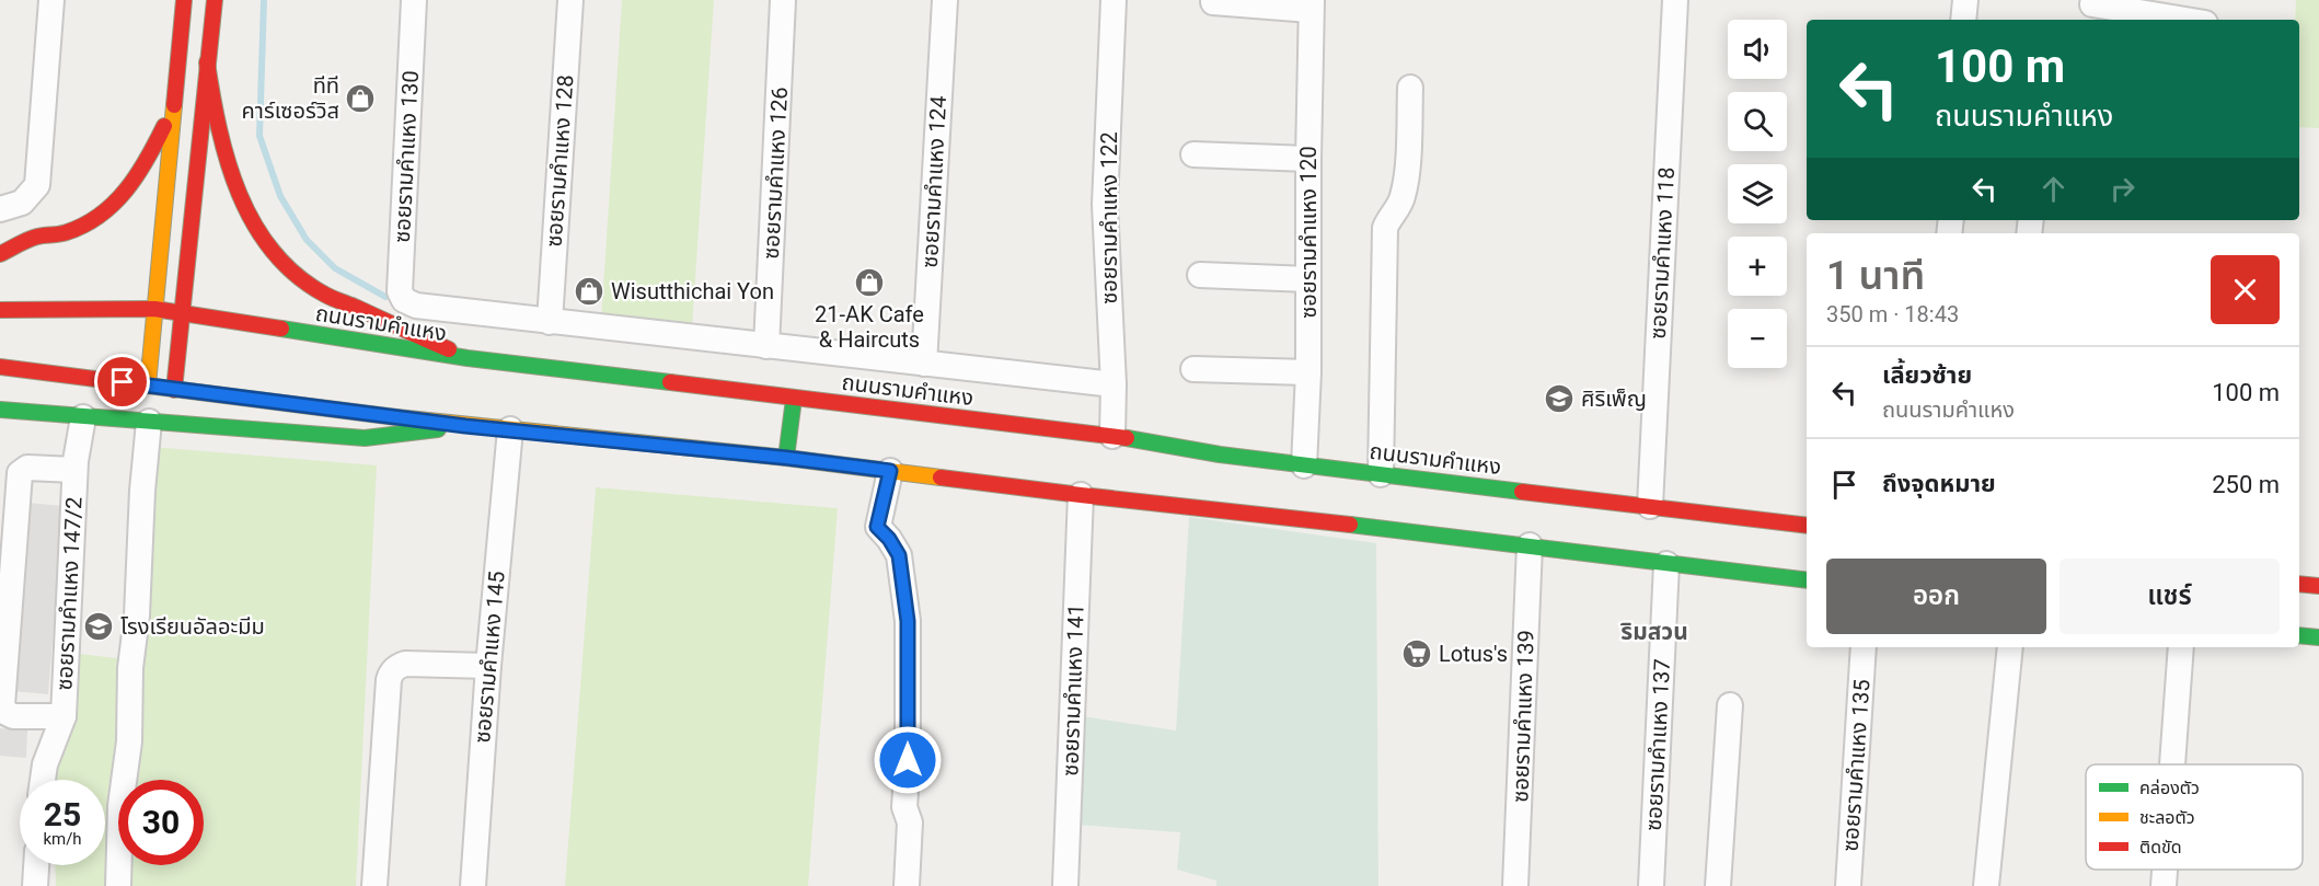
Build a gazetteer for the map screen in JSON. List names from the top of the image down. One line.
{"streets":{"main road":["ถนนรามคำแหง"],"street":["ซอยรามคำแหง 130","ซอยรามคำแหง 128","ซอยรามคำแหง 126","ซอยรามคำแหง 124","ซอยรามคำแหง 122","ซอยรามคำแหง 120","ซอยรามคำแหง 118","ซอยรามคำแหง 147/2","ซอยรามคำแหง 145","ซอยรามคำแหง 141","ซอยรามคำแหง 139","ซอยรามคำแหง 137","ซอยรามคำแหง 135"]},"crossings":[["ซอยรามคำแหง 130","ซอยรามคำแหง 128"],["ซอยรามคำแหง 122","ถนนรามคำแหง"],["ซอยรามคำแหง 120","ถนนรามคำแหง"],["ซอยรามคำแหง 118","ถนนรามคำแหง"]],"districts":["ริมสวน"],"places":{"shop":["ทีที คาร์เซอร์วิส","21-AK Cafe & Haircuts","Wisutthichai Yon"],"school or university":["ศิริเพ็ญ","โรงเรียนอัลอะมีม"],"supermarket":["Lotus's"]},"legend":["คล่องตัว","ชะลอตัว","ติดขัด"],"page":{"map_buttons":["+","−"],"turn":["100 m","ถนนรามคำแหง"],"heading":["1 นาที","350 m · 18:43"],"list":[{"name":"เลี้ยวซ้าย","note":"ถนนรามคำแหง","value":"100 m"},{"name":"ถึงจุดหมาย","value":"250 m"}],"buttons":["ออก","แชร์"],"speed":"25 km/h","limit":"30"}}
